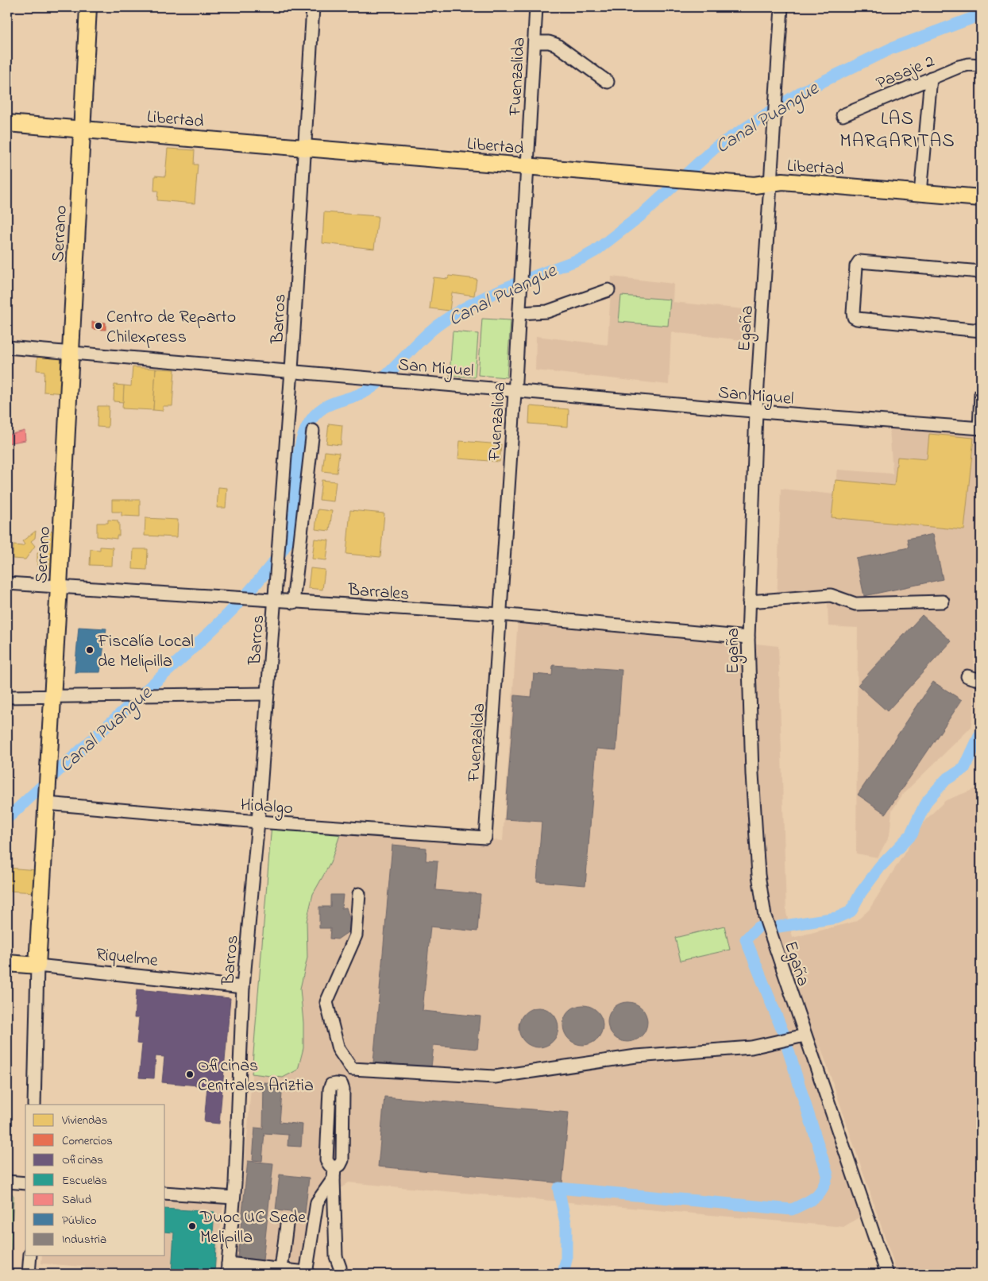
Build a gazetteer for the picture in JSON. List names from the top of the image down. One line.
{"streets":{"main road":["Libertad","Serrano","Riquelme"],"street":["Pasaje 2","Fuenzalida","Barros","Egaña","San Miguel","Barrales","Hidalgo"]},"crossings":[["Fuenzalida","Libertad"],["Fuenzalida","San Miguel"],["Fuenzalida","Barrales"],["Fuenzalida","Hidalgo"],["Libertad","Serrano"],["Libertad","Barros"],["Libertad","Egaña"],["Serrano","San Miguel"],["Serrano","Barrales"],["Serrano","Hidalgo"],["Serrano","Riquelme"],["Barros","San Miguel"],["Barros","Barrales"],["Barros","Hidalgo"],["Barros","Riquelme"],["Egaña","San Miguel"],["Egaña","Barrales"]],"districts":["LAS MARGARITAS"],"water":["Canal Puangue"],"places":["Centro de Reparto Chilexpress","Fiscalía Local de Melipilla","Oficinas Centrales Ariztia","Duoc UC Sede Melipilla"],"legend":["Viviendas","Comercios","Oficinas","Escuelas","Salud","Público","Industria"]}
